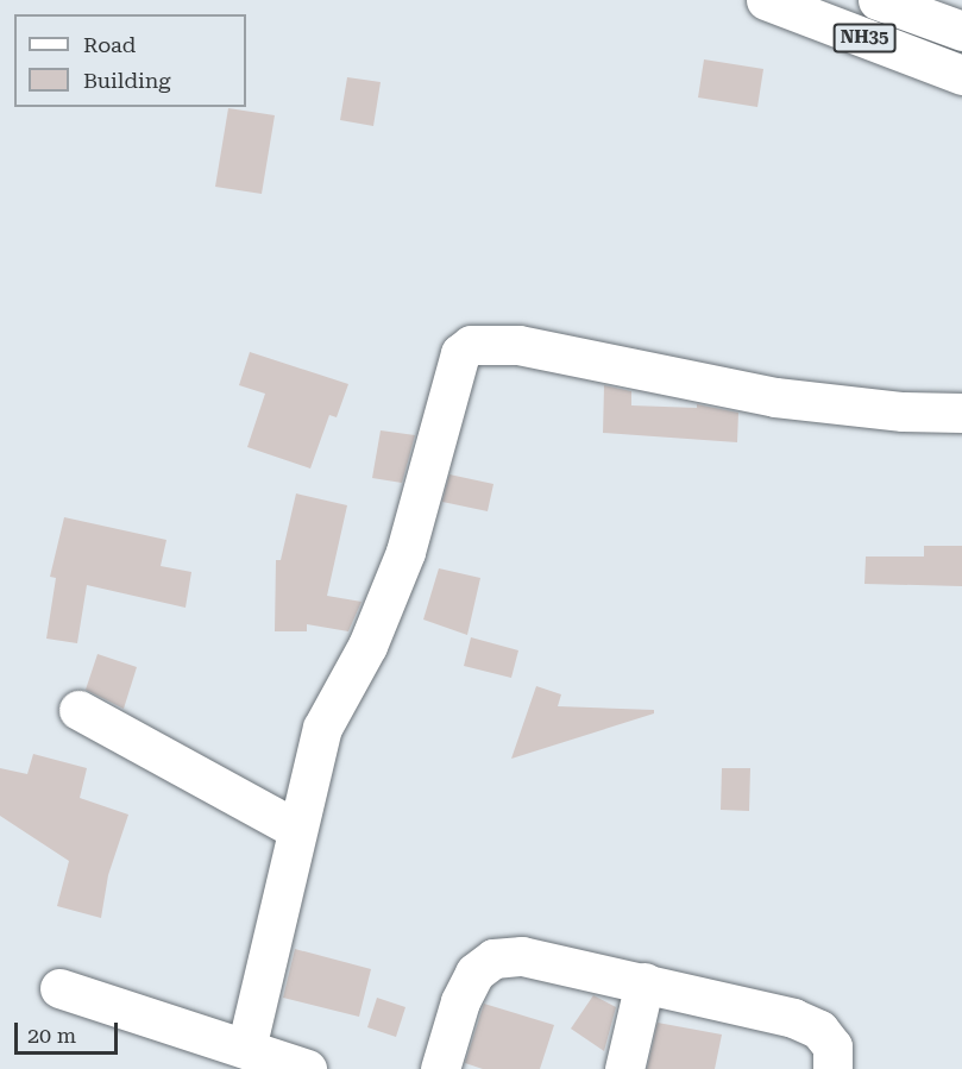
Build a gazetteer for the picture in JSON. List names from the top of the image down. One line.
{"streets":{"main road":["NH35"]},"legend":["Road","Building"],"scale_bar":"20 m"}
